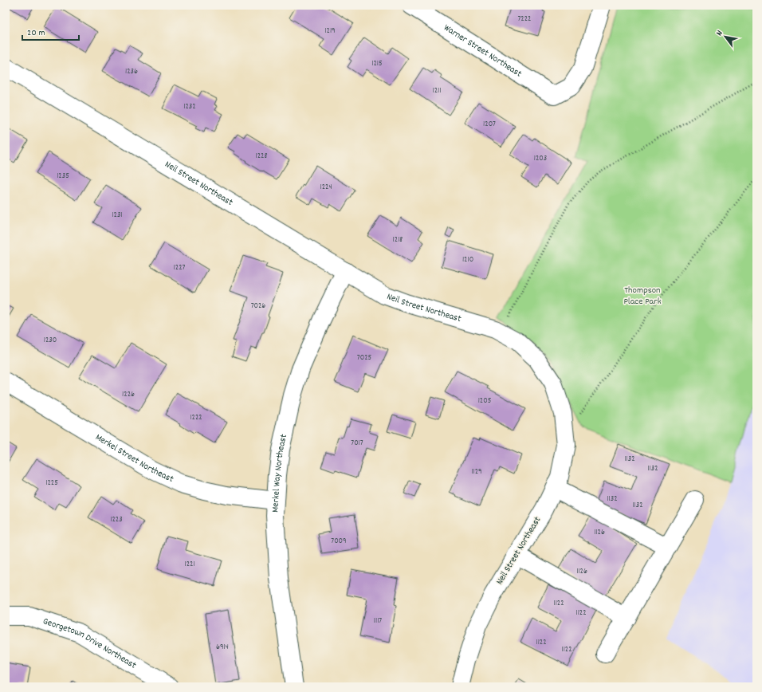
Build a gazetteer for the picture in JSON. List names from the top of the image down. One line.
{"streets":{"street":["Warner Street Northeast","Neil Street Northeast","Merkel Street Northeast","Merkel Way Northeast","Georgetown Drive Northeast"]},"crossings":[["Neil Street Northeast","Merkel Way Northeast"],["Merkel Street Northeast","Merkel Way Northeast"]],"parks":["Thompson Place Park"],"house_numbers":["7222","1219","1215","1236","1211","1232","1207","1228","1203","1235","1224","1231","1218","1210","1227","7026","1230","7025","1226","1205","1222","7017","1132","1132","1129","1225","1132","1132","1223","1126","7009","1221","1126","1122","1122","1117","1122","6914","1122"],"scale_bar":"20 m","north":"top left"}
